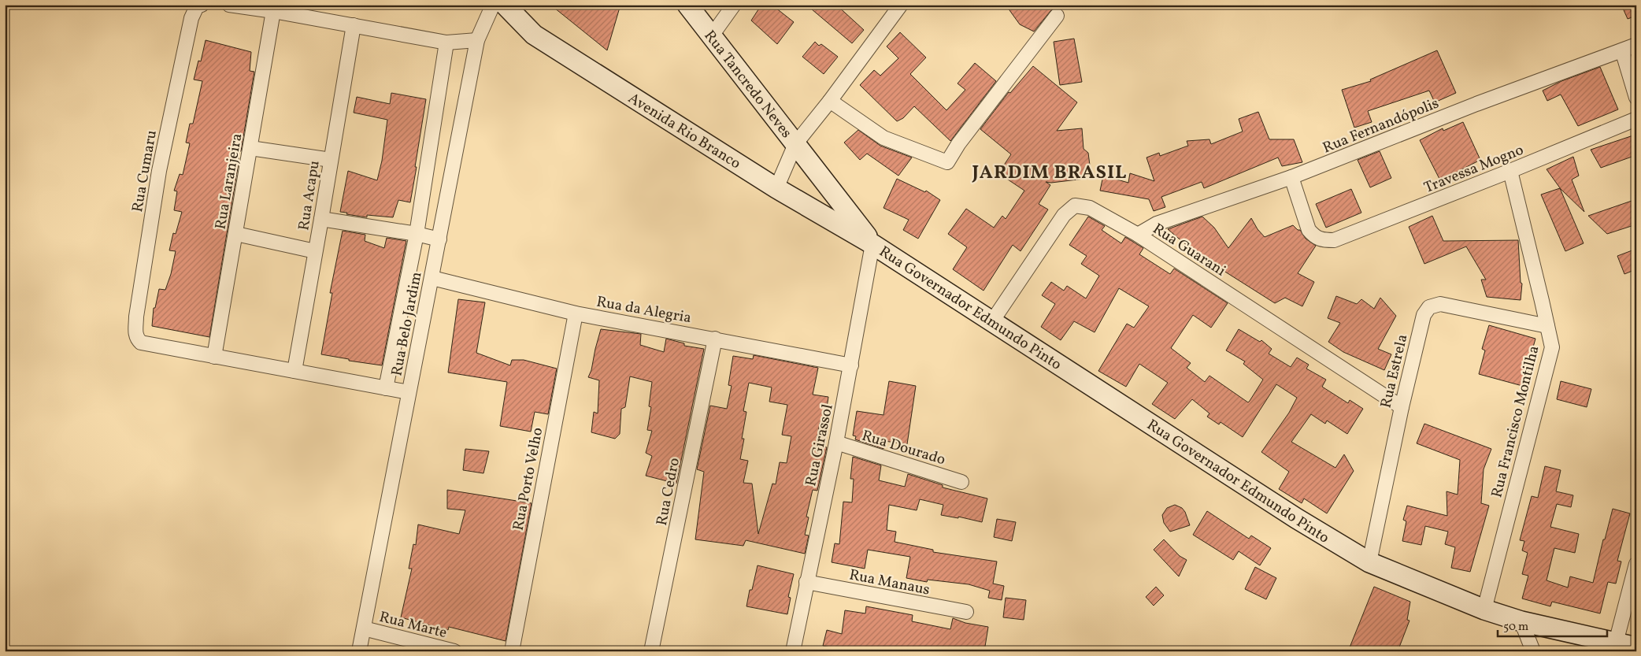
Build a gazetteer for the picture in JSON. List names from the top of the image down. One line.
{"streets":{"street":["Rua Tancredo Neves","Rua Fernandópolis","Avenida Rio Branco","Travessa Mogno","Rua Cumaru","Rua Laranjeira","Rua Acapu","Rua Guarani","Rua Governador Edmundo Pinto","Rua da Alegria","Rua Belo Jardim","Rua Estrela","Rua Francisco Montilha","Rua Girassol","Rua Dourado","Rua Porto Velho","Rua Cedro","Rua Manaus","Rua Marte"]},"crossings":[["Rua Tancredo Neves","Avenida Rio Branco"],["Rua Tancredo Neves","Rua Governador Edmundo Pinto"],["Rua Tancredo Neves","Rua Girassol"],["Rua Fernandópolis","Travessa Mogno"],["Rua Fernandópolis","Rua Guarani"],["Avenida Rio Branco","Rua Governador Edmundo Pinto"],["Avenida Rio Branco","Rua Girassol"],["Travessa Mogno","Rua Francisco Montilha"],["Rua Cumaru","Rua Laranjeira"],["Rua Guarani","Rua Governador Edmundo Pinto"],["Rua Guarani","Rua Estrela"],["Rua Governador Edmundo Pinto","Rua Estrela"],["Rua Governador Edmundo Pinto","Rua Francisco Montilha"],["Rua Governador Edmundo Pinto","Rua Girassol"],["Rua da Alegria","Rua Belo Jardim"],["Rua da Alegria","Rua Girassol"],["Rua da Alegria","Rua Porto Velho"],["Rua da Alegria","Rua Cedro"],["Rua Belo Jardim","Rua Marte"],["Rua Estrela","Rua Francisco Montilha"],["Rua Girassol","Rua Dourado"],["Rua Girassol","Rua Manaus"]],"districts":["JARDIM BRASIL"],"scale_bar":"50 m"}
